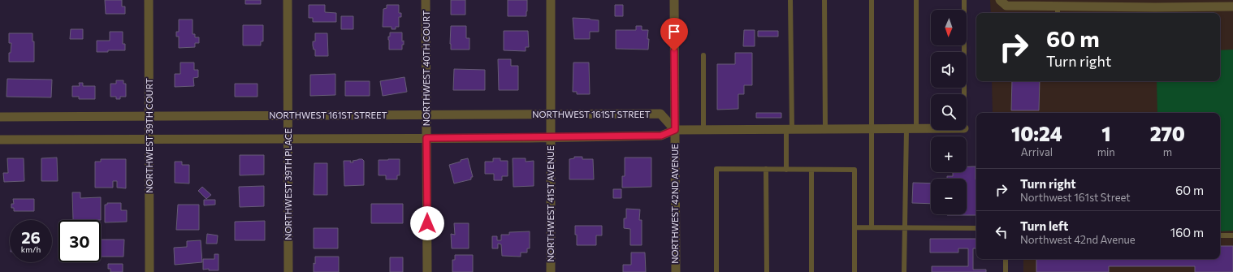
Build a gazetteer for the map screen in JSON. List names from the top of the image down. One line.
{"streets":{"street":["NORTHWEST 40TH COURT","NORTHWEST 161ST STREET","NORTHWEST 39TH COURT","NORTHWEST 39TH PLACE","NORTHWEST 41ST AVENUE","NORTHWEST 42ND AVENUE"]},"crossings":[["NORTHWEST 40TH COURT","NORTHWEST 161ST STREET"],["NORTHWEST 161ST STREET","NORTHWEST 39TH COURT"],["NORTHWEST 161ST STREET","NORTHWEST 39TH PLACE"],["NORTHWEST 161ST STREET","NORTHWEST 41ST AVENUE"],["NORTHWEST 161ST STREET","NORTHWEST 42ND AVENUE"]],"north":"bottom","page":{"map_buttons":["+","−"],"turn":["60 m","Turn right"],"eta":["10:24","Arrival","1","min","270","m"],"list":[{"name":"Turn right","note":"Northwest 161st Street","value":"60 m"},{"name":"Turn left","note":"Northwest 42nd Avenue","value":"160 m"}],"speed":"26 km/h","limit":"30"}}
